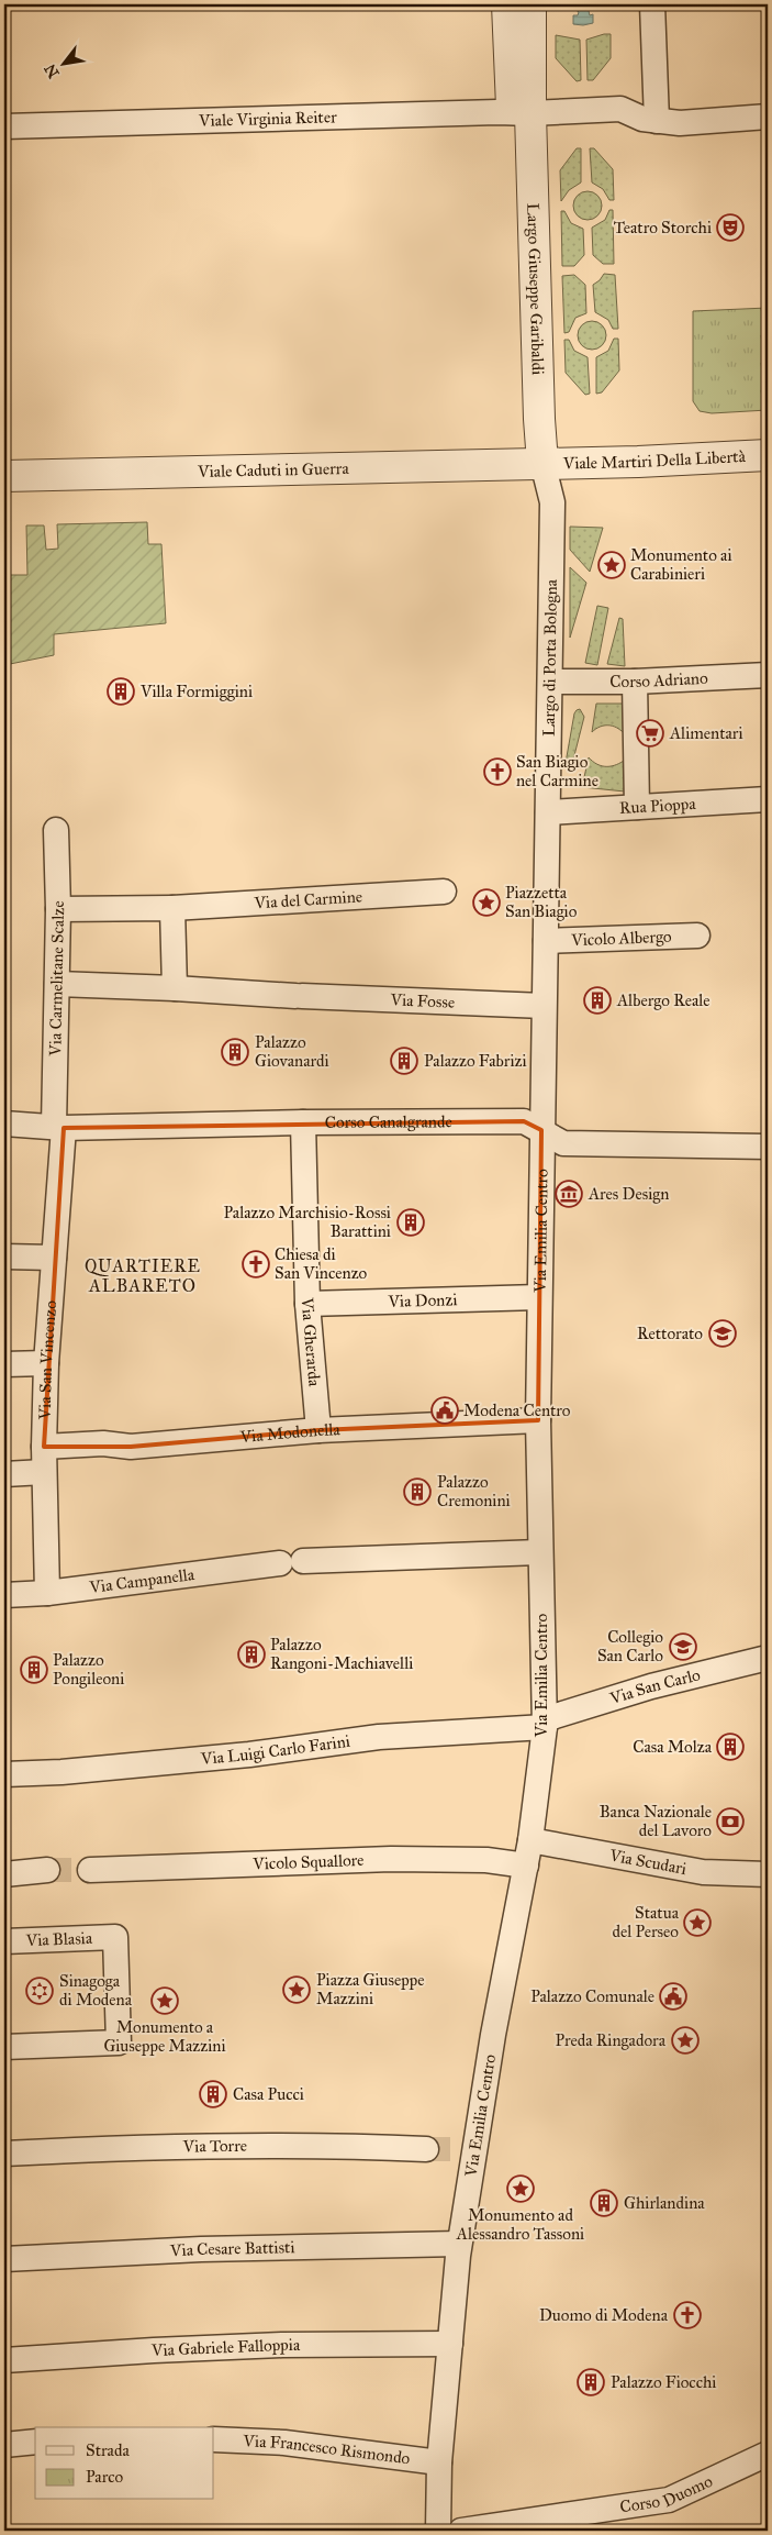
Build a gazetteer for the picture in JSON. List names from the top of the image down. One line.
{"streets":{"street":["Viale Virginia Reiter","Largo Giuseppe Garibaldi","Viale Martiri Della Libertà","Viale Caduti in Guerra","Largo di Porta Bologna","Corso Adriano","Rua Pioppa","Via del Carmine","Vicolo Albergo","Via Carmelitane Scalze","Via Fosse","Corso Canalgrande","Via Emilia Centro","Via Donzi","Via Gherarda","Via San Vincenzo","Via Modonella","Via Campanella","Via San Carlo","Via Luigi Carlo Farini","Vicolo Squallore","Via Scudari","Via Blasia","Via Torre","Via Cesare Battisti","Via Gabriele Falloppia","Via Francesco Rismondo","Corso Duomo"]},"crossings":[["Viale Virginia Reiter","Largo Giuseppe Garibaldi"],["Largo Giuseppe Garibaldi","Viale Martiri Della Libertà"],["Largo Giuseppe Garibaldi","Viale Caduti in Guerra"],["Largo Giuseppe Garibaldi","Largo di Porta Bologna"],["Viale Martiri Della Libertà","Viale Caduti in Guerra"],["Viale Martiri Della Libertà","Largo di Porta Bologna"],["Viale Caduti in Guerra","Largo di Porta Bologna"],["Largo di Porta Bologna","Corso Adriano"],["Largo di Porta Bologna","Rua Pioppa"],["Largo di Porta Bologna","Via Emilia Centro"],["Rua Pioppa","Via Emilia Centro"],["Via del Carmine","Via Carmelitane Scalze"],["Vicolo Albergo","Via Emilia Centro"],["Via Carmelitane Scalze","Via Fosse"],["Via Carmelitane Scalze","Corso Canalgrande"],["Via Carmelitane Scalze","Via San Vincenzo"],["Via Fosse","Via Emilia Centro"],["Corso Canalgrande","Via Emilia Centro"],["Corso Canalgrande","Via Gherarda"],["Corso Canalgrande","Via San Vincenzo"],["Via Emilia Centro","Via Donzi"],["Via Emilia Centro","Via Modonella"],["Via Emilia Centro","Via Campanella"],["Via Emilia Centro","Via San Carlo"],["Via Emilia Centro","Via Luigi Carlo Farini"],["Via Emilia Centro","Vicolo Squallore"],["Via Emilia Centro","Via Scudari"],["Via Emilia Centro","Via Cesare Battisti"],["Via Emilia Centro","Via Gabriele Falloppia"],["Via Emilia Centro","Via Francesco Rismondo"],["Via Donzi","Via Gherarda"],["Via Gherarda","Via Modonella"],["Via San Vincenzo","Via Modonella"],["Via San Vincenzo","Via Campanella"],["Via San Carlo","Via Luigi Carlo Farini"]],"districts":["QUARTIERE ALBARETO"],"places":{"theatre":["Teatro Storchi"],"place":["Monumento ai Carabinieri","Piazzetta San Biagio","Statua del Perseo","Piazza Giuseppe Mazzini","Monumento a Giuseppe Mazzini","Preda Ringadora","Monumento ad Alessandro Tassoni"],"building":["Villa Formiggini","Albergo Reale","Palazzo Giovanardi","Palazzo Fabrizi","Palazzo Marchisio-Rossi Barattini","Palazzo Cremonini","Palazzo Rangoni-Machiavelli","Palazzo Pongileoni","Casa Molza","Casa Pucci","Ghirlandina","Palazzo Fiocchi"],"supermarket":["Alimentari"],"church":["San Biagio nel Carmine","Chiesa di San Vincenzo","Duomo di Modena"],"museum":["Ares Design"],"school or university":["Rettorato","Collegio San Carlo"],"public building":["Modena Centro","Palazzo Comunale"],"bank":["Banca Nazionale del Lavoro"],"synagogue":["Sinagoga di Modena"]},"legend":["Strada","Parco"],"north":"bottom left"}
